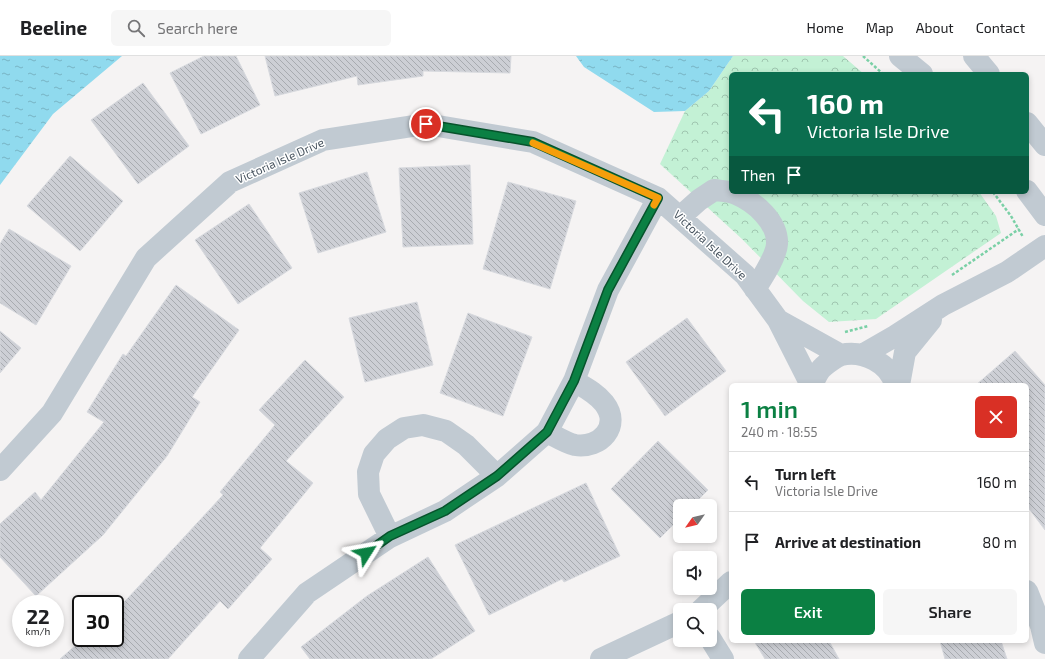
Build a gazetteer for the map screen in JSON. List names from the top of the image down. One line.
{"streets":{"street":["Victoria Isle Drive"]},"north":"bottom left","page":{"header":"Beeline","search":"Search here","nav":["Home","Map","About","Contact"],"turn":["160 m","Victoria Isle Drive"],"then":"Then","heading":["1 min","240 m · 18:55"],"list":[{"name":"Turn left","note":"Victoria Isle Drive","value":"160 m"},{"name":"Arrive at destination","value":"80 m"}],"buttons":["Exit","Share"],"speed":"22 km/h","limit":"30"}}
